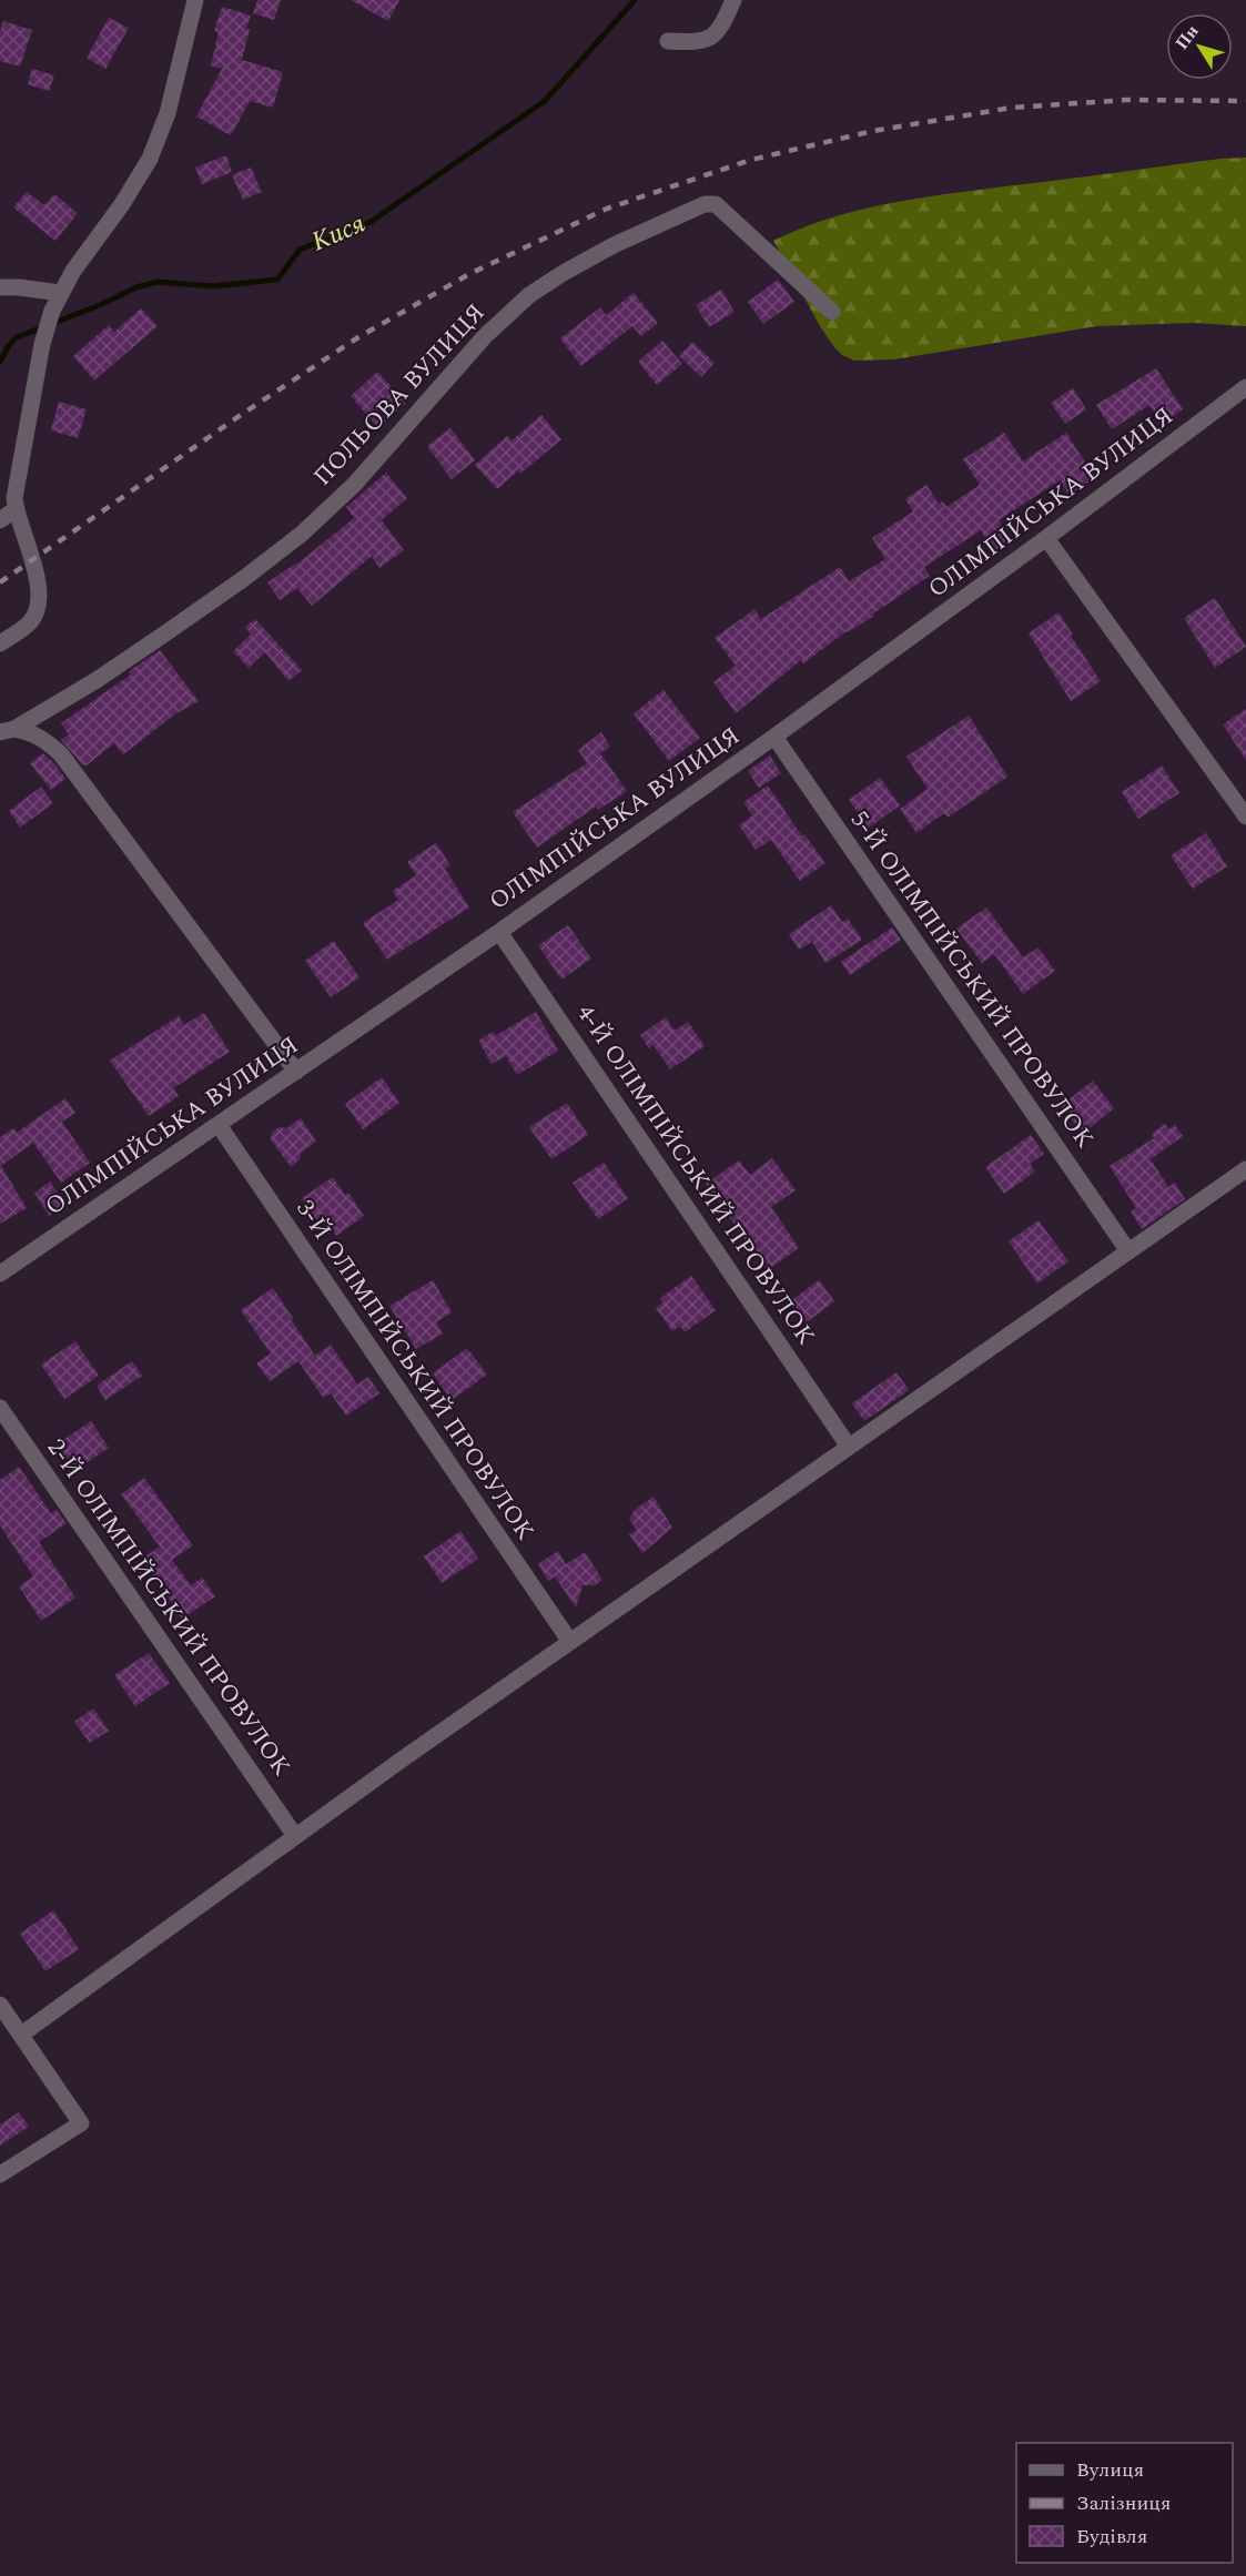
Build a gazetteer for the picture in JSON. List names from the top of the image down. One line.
{"streets":{"street":["ПОЛЬОВА ВУЛИЦЯ","ОЛІМПІЙСЬКА ВУЛИЦЯ","5-Й ОЛІМПІЙСЬКИЙ ПРОВУЛОК","4-Й ОЛІМПІЙСЬКИЙ ПРОВУЛОК","3-Й ОЛІМПІЙСЬКИЙ ПРОВУЛОК","2-Й ОЛІМПІЙСЬКИЙ ПРОВУЛОК"]},"crossings":[["ОЛІМПІЙСЬКА ВУЛИЦЯ","5-Й ОЛІМПІЙСЬКИЙ ПРОВУЛОК"],["ОЛІМПІЙСЬКА ВУЛИЦЯ","4-Й ОЛІМПІЙСЬКИЙ ПРОВУЛОК"],["ОЛІМПІЙСЬКА ВУЛИЦЯ","3-Й ОЛІМПІЙСЬКИЙ ПРОВУЛОК"]],"water":["Кися"],"legend":["Вулиця","Залізниця","Будівля"],"north":"top left"}
